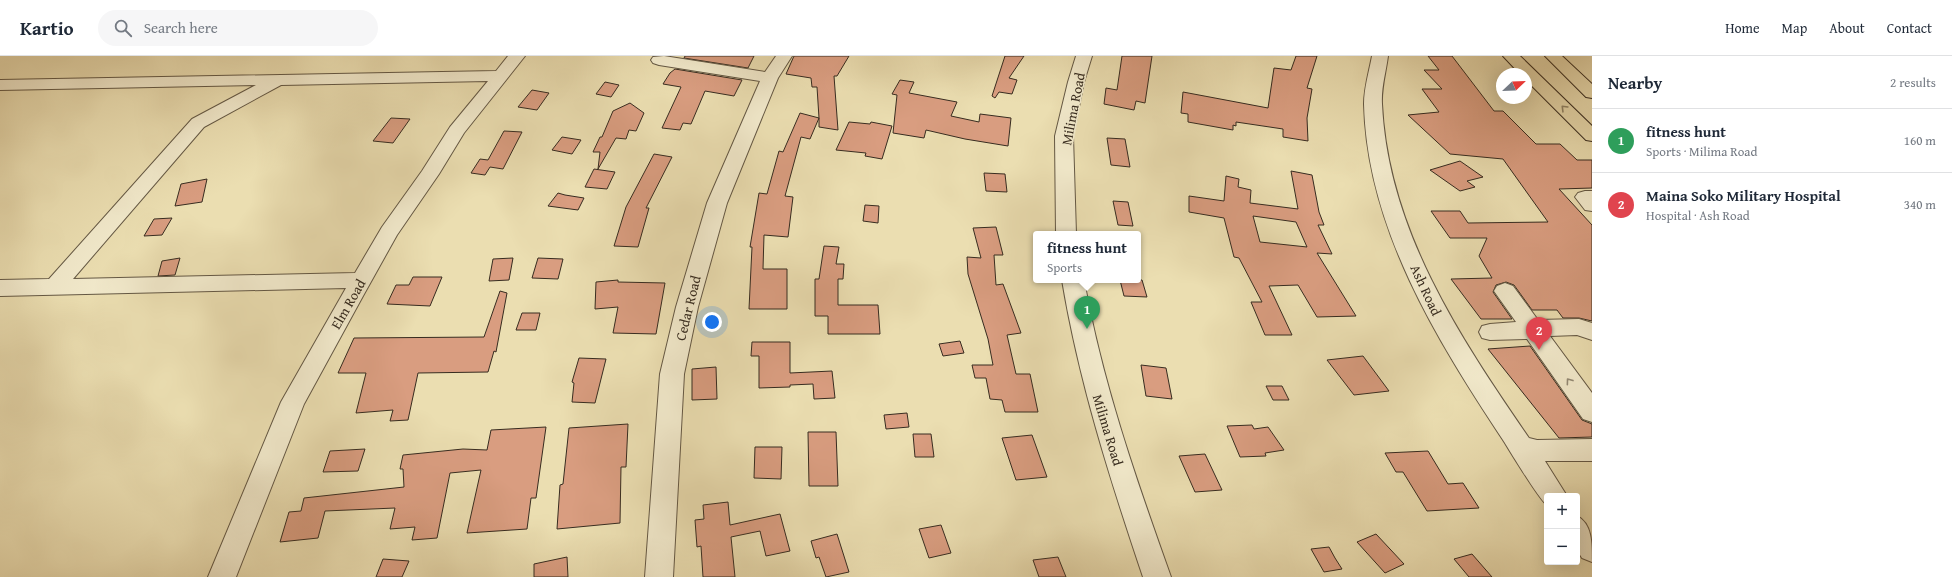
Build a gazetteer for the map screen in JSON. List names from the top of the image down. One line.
{"streets":{"street":["Milima Road","Ash Road","Elm Road","Cedar Road"]},"north":"top right","page":{"header":"Kartio","search":"Search here","nav":["Home","Map","About","Contact"],"heading":["Nearby","2 results"],"list":[{"mark":"1","name":"fitness hunt","note":"Sports · Milima Road","value":"160 m"},{"mark":"2","name":"Maina Soko Military Hospital","note":"Hospital · Ash Road","value":"340 m"}],"popup":["fitness hunt","Sports"],"pins":["1","2"],"map_buttons":["+","−"]}}
